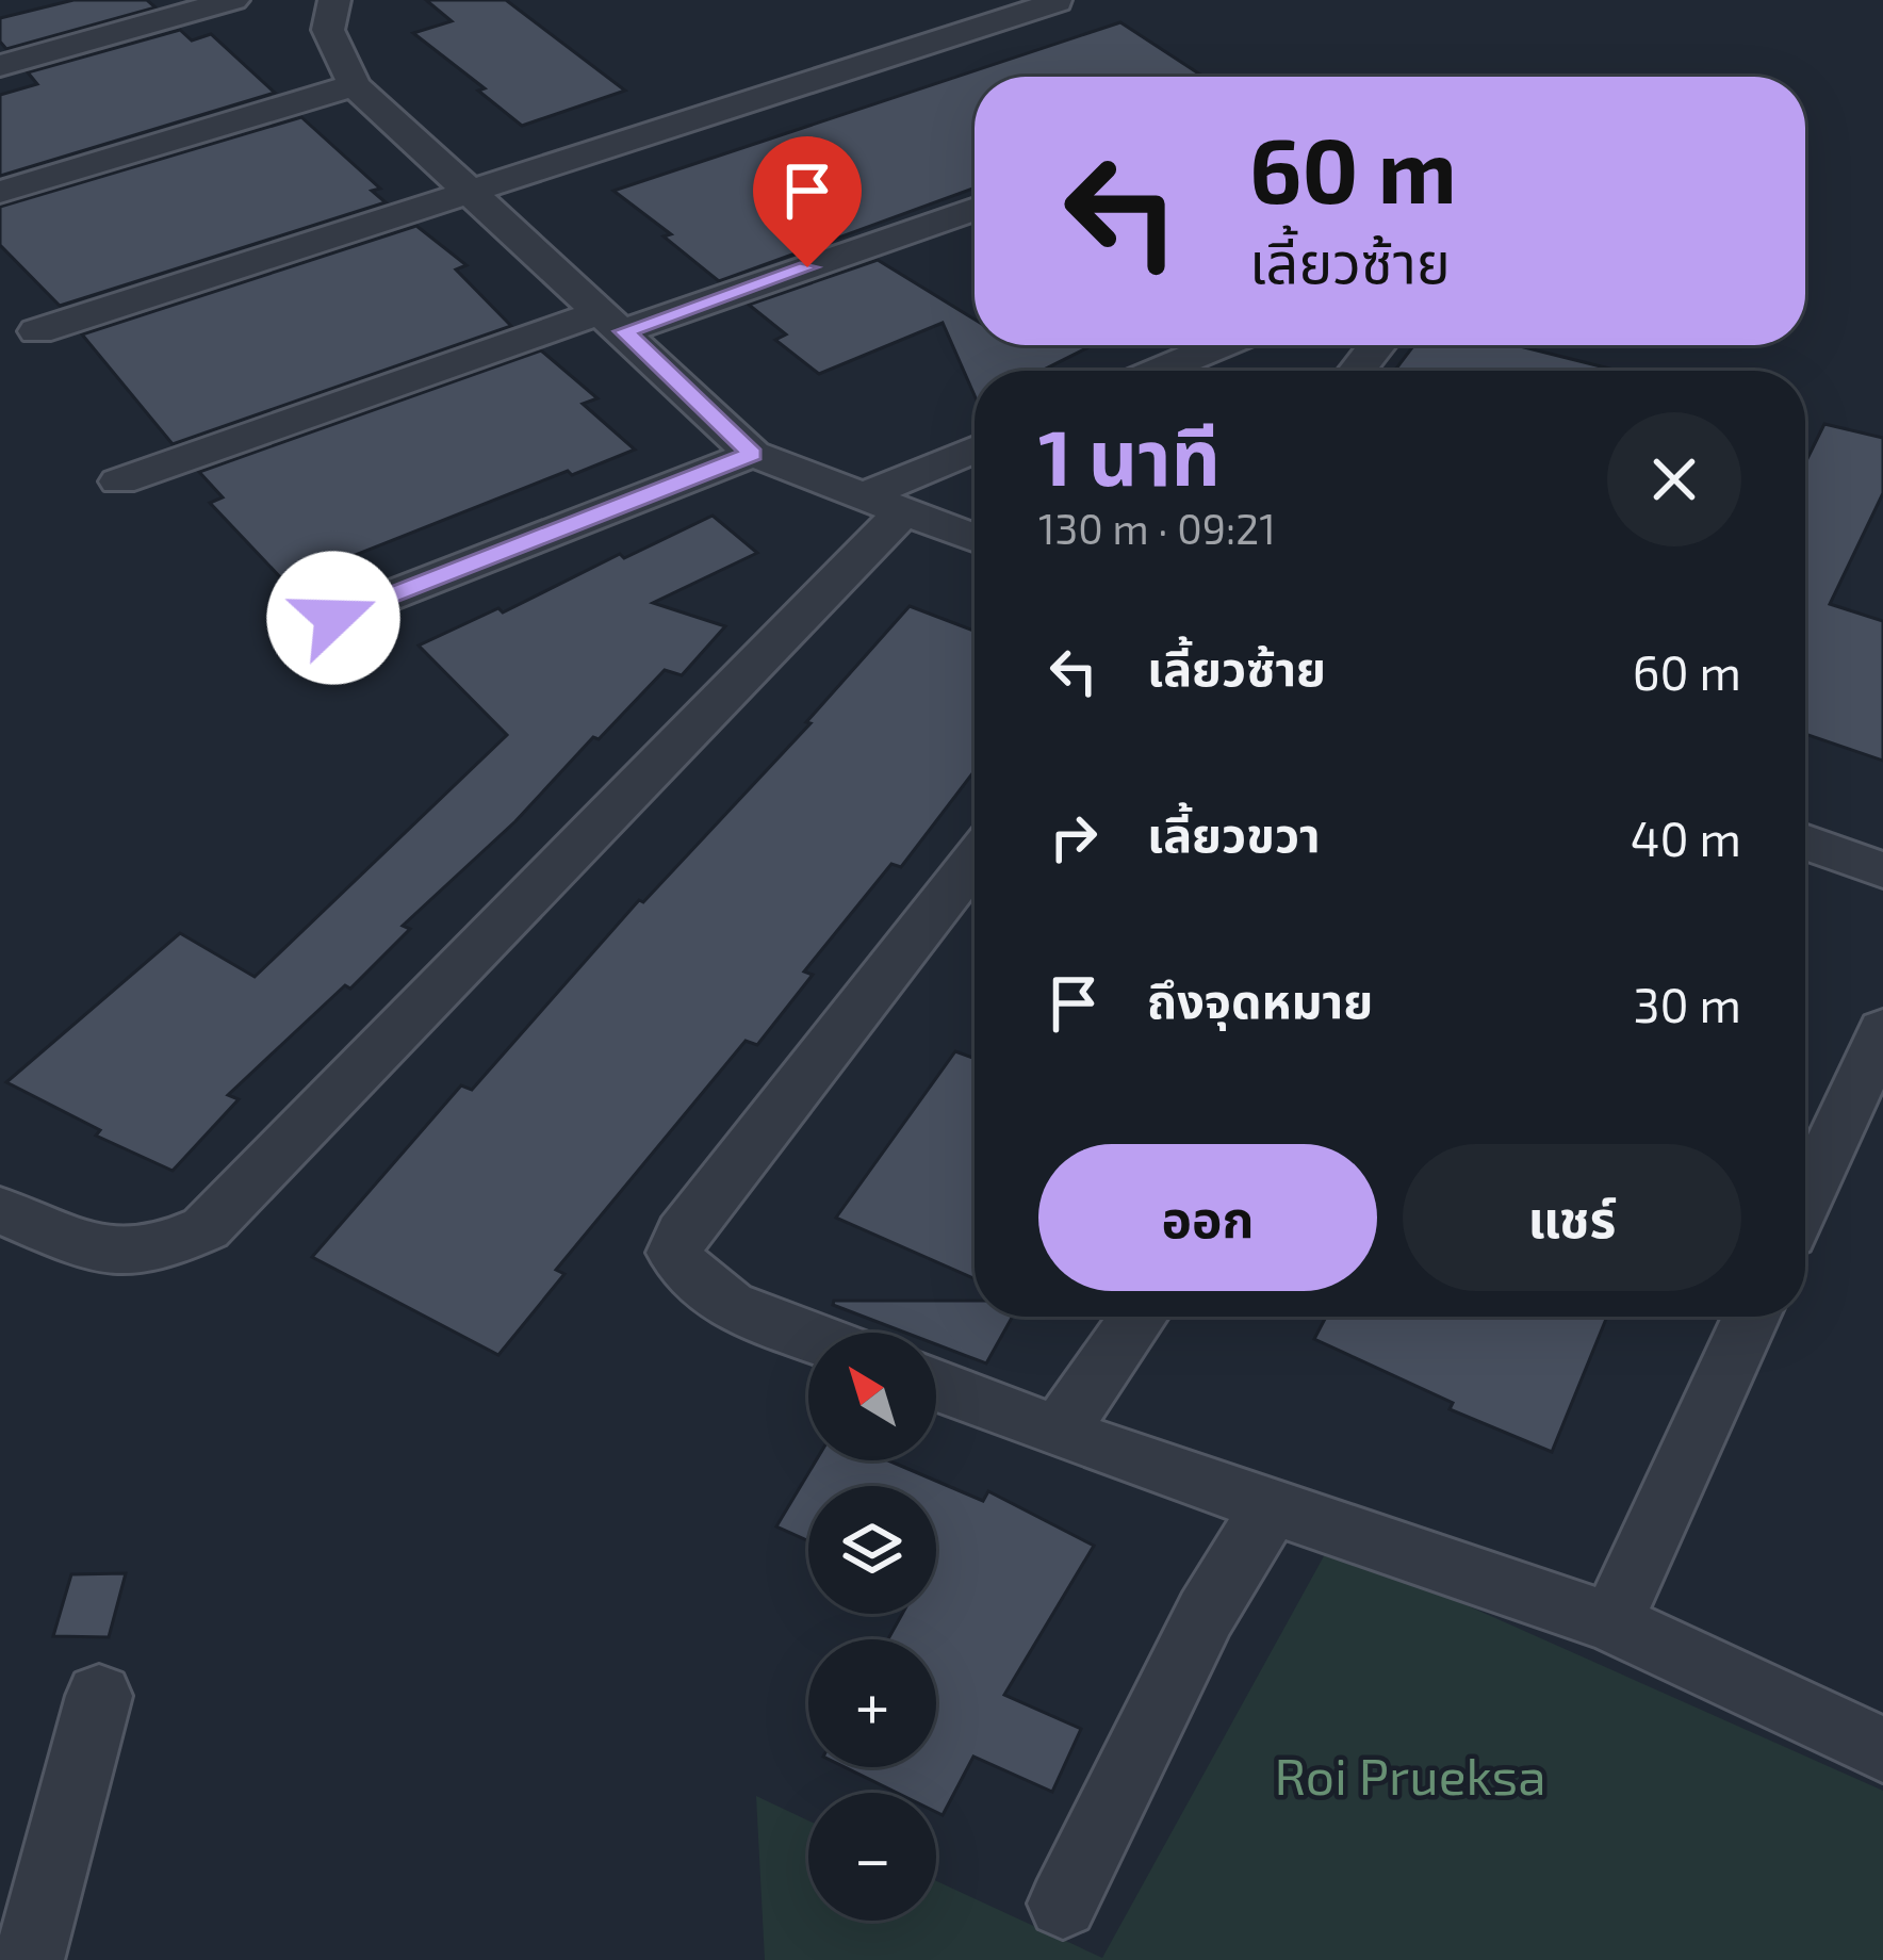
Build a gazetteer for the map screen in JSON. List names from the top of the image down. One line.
{"parks":["Roi Prueksa"],"north":"top left","page":{"turn":["60 m","เลี้ยวซ้าย"],"heading":["1 นาที","130 m · 09:21"],"list":[{"name":"เลี้ยวซ้าย","value":"60 m"},{"name":"เลี้ยวขวา","value":"40 m"},{"name":"ถึงจุดหมาย","value":"30 m"}],"buttons":["ออก","แชร์"],"map_buttons":["+","−"]}}
